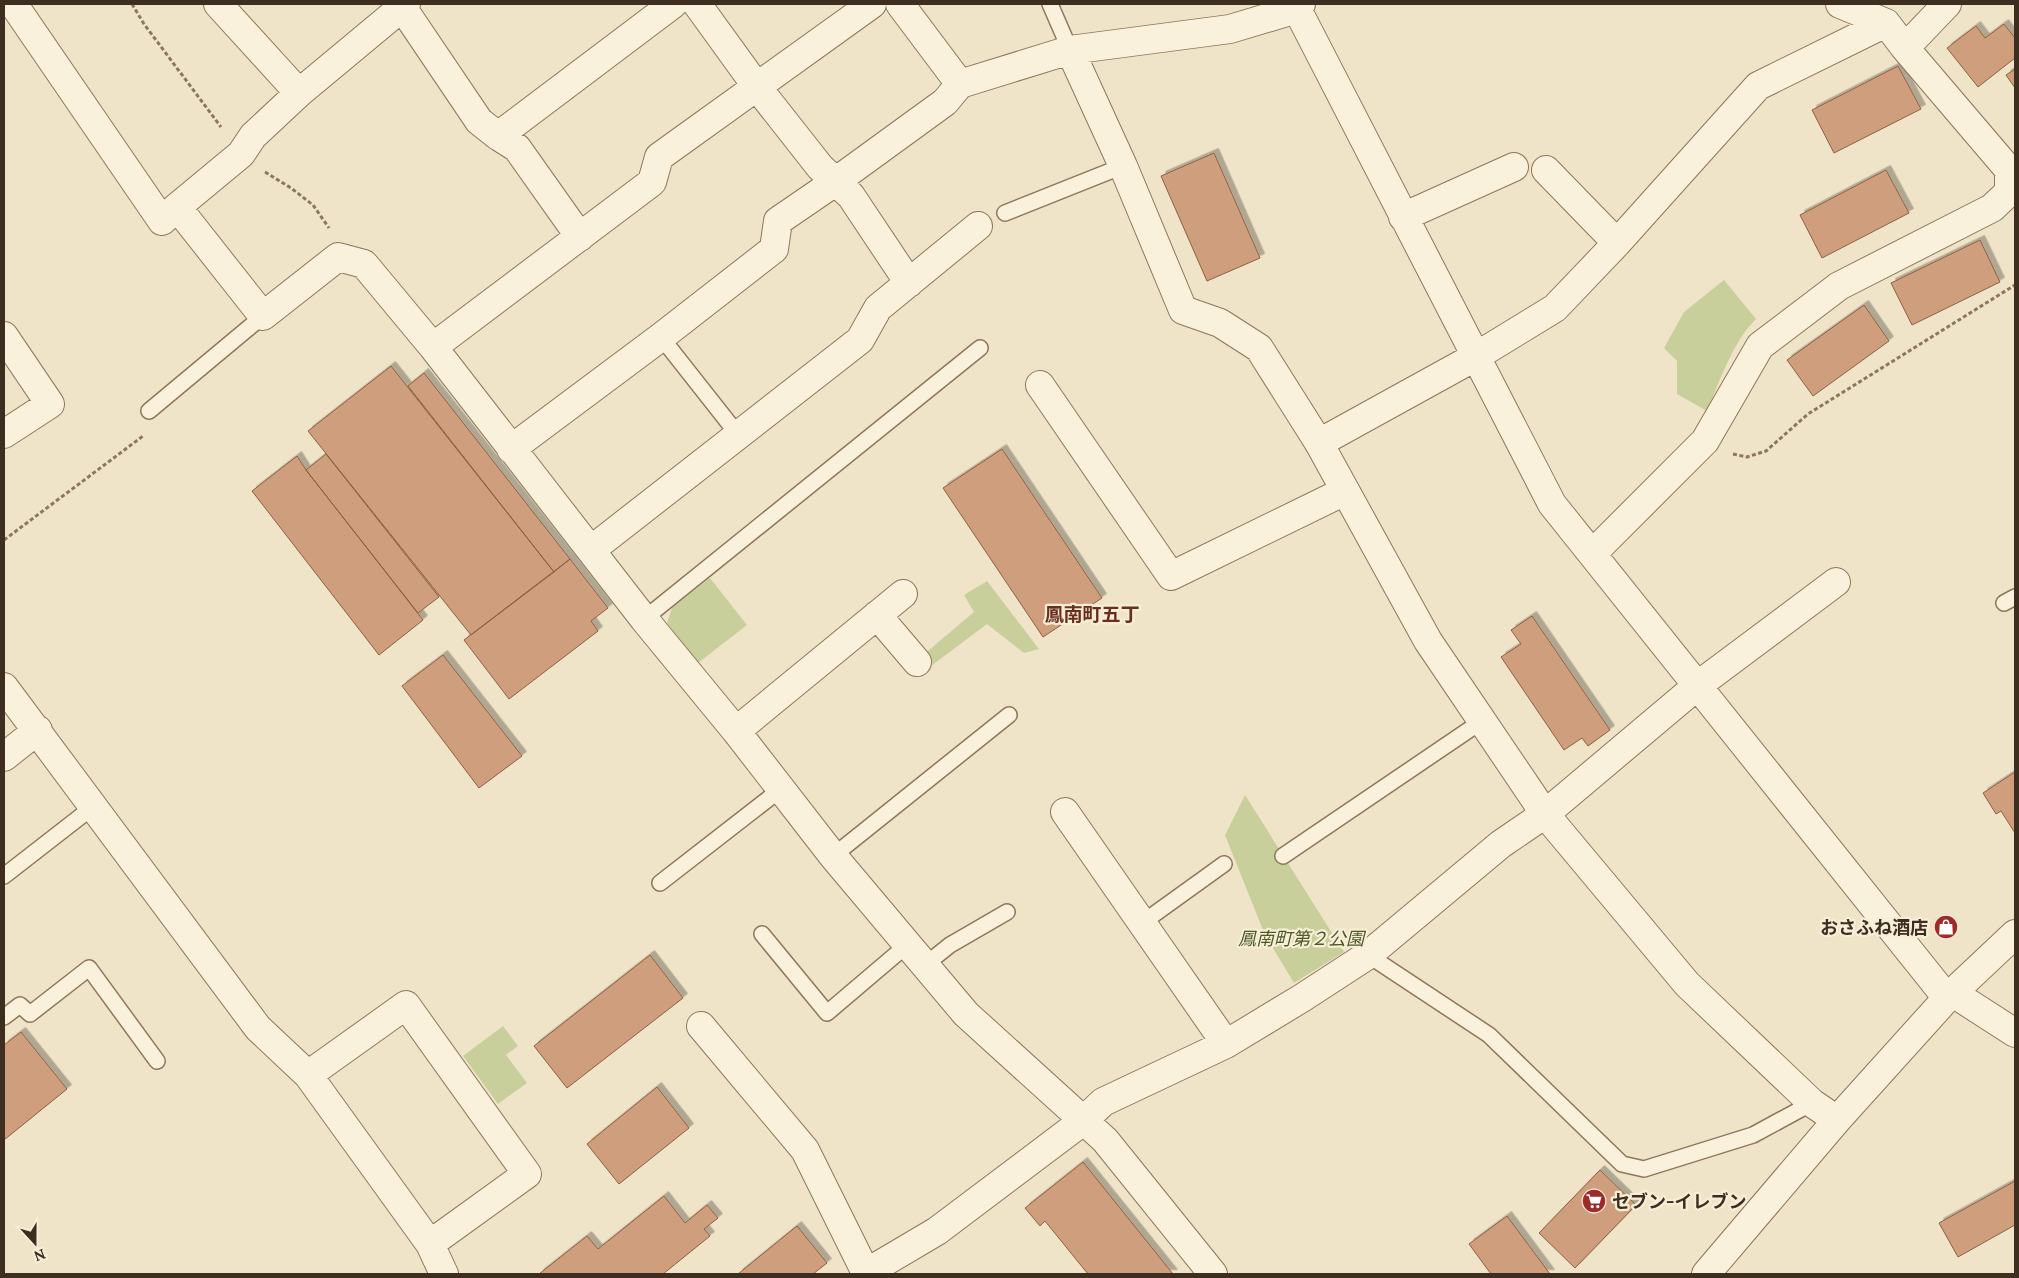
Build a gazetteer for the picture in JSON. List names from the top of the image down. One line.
{"districts":["鳳南町五丁"],"parks":["鳳南町第２公園"],"places":{"shop":["おさふね酒店"],"supermarket":["セブン-イレブン"]},"north":"bottom"}
